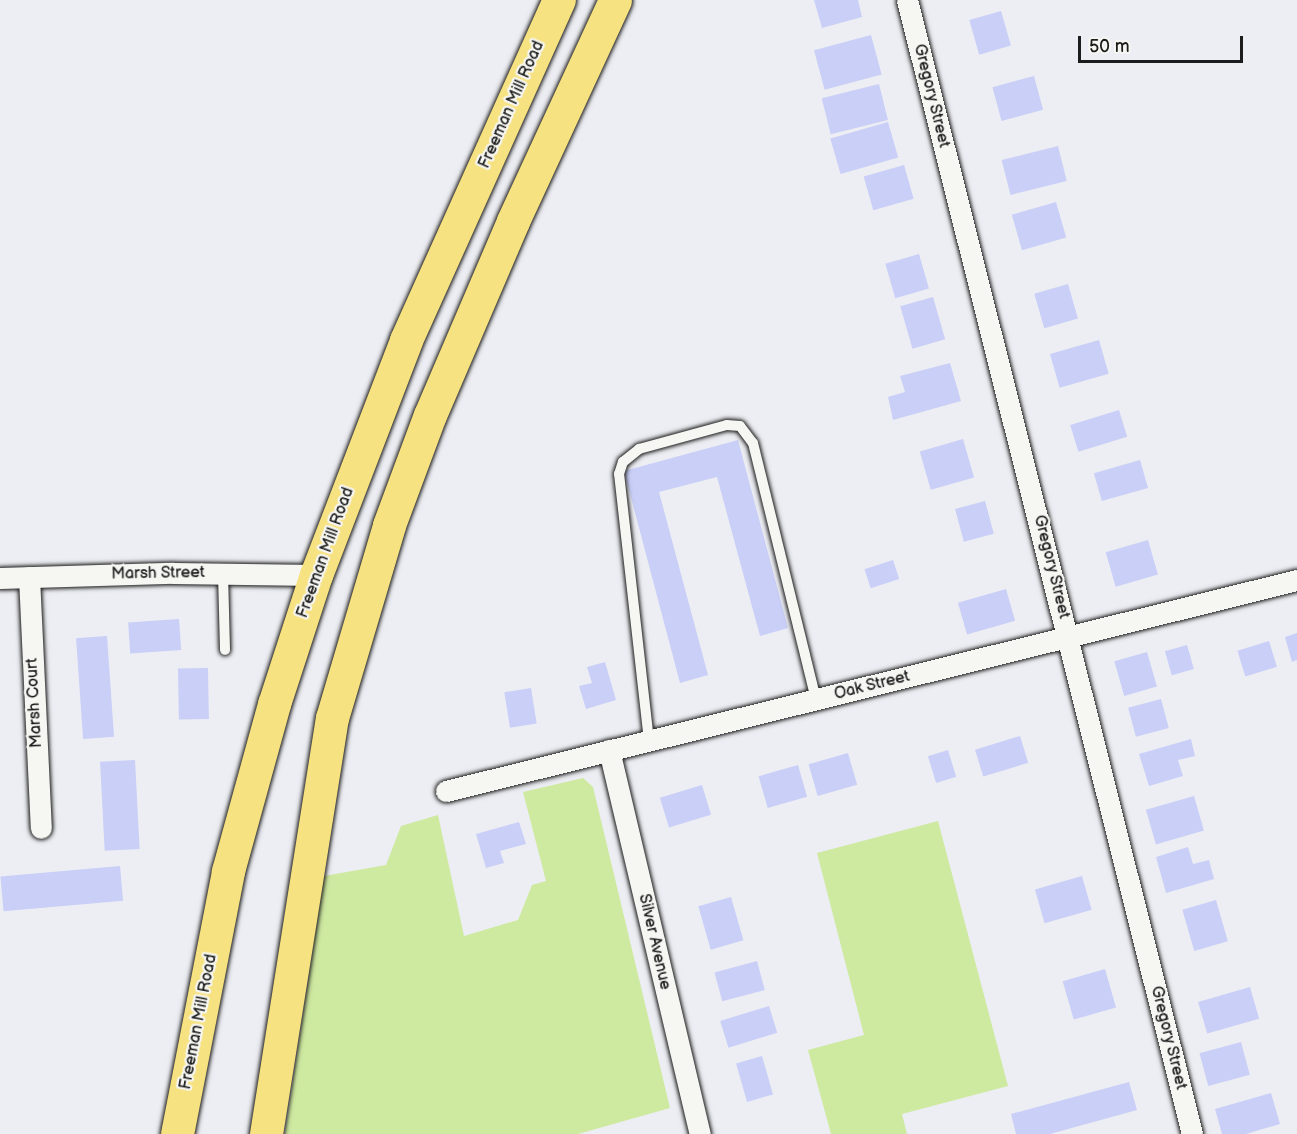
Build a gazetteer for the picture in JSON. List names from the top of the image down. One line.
{"streets":{"main road":["Freeman Mill Road"],"street":["Gregory Street","Marsh Street","Oak Street","Marsh Court","Silver Avenue"]},"crossings":[["Gregory Street","Oak Street"],["Freeman Mill Road","Marsh Street"],["Marsh Street","Marsh Court"],["Oak Street","Silver Avenue"]],"scale_bar":"50 m"}
